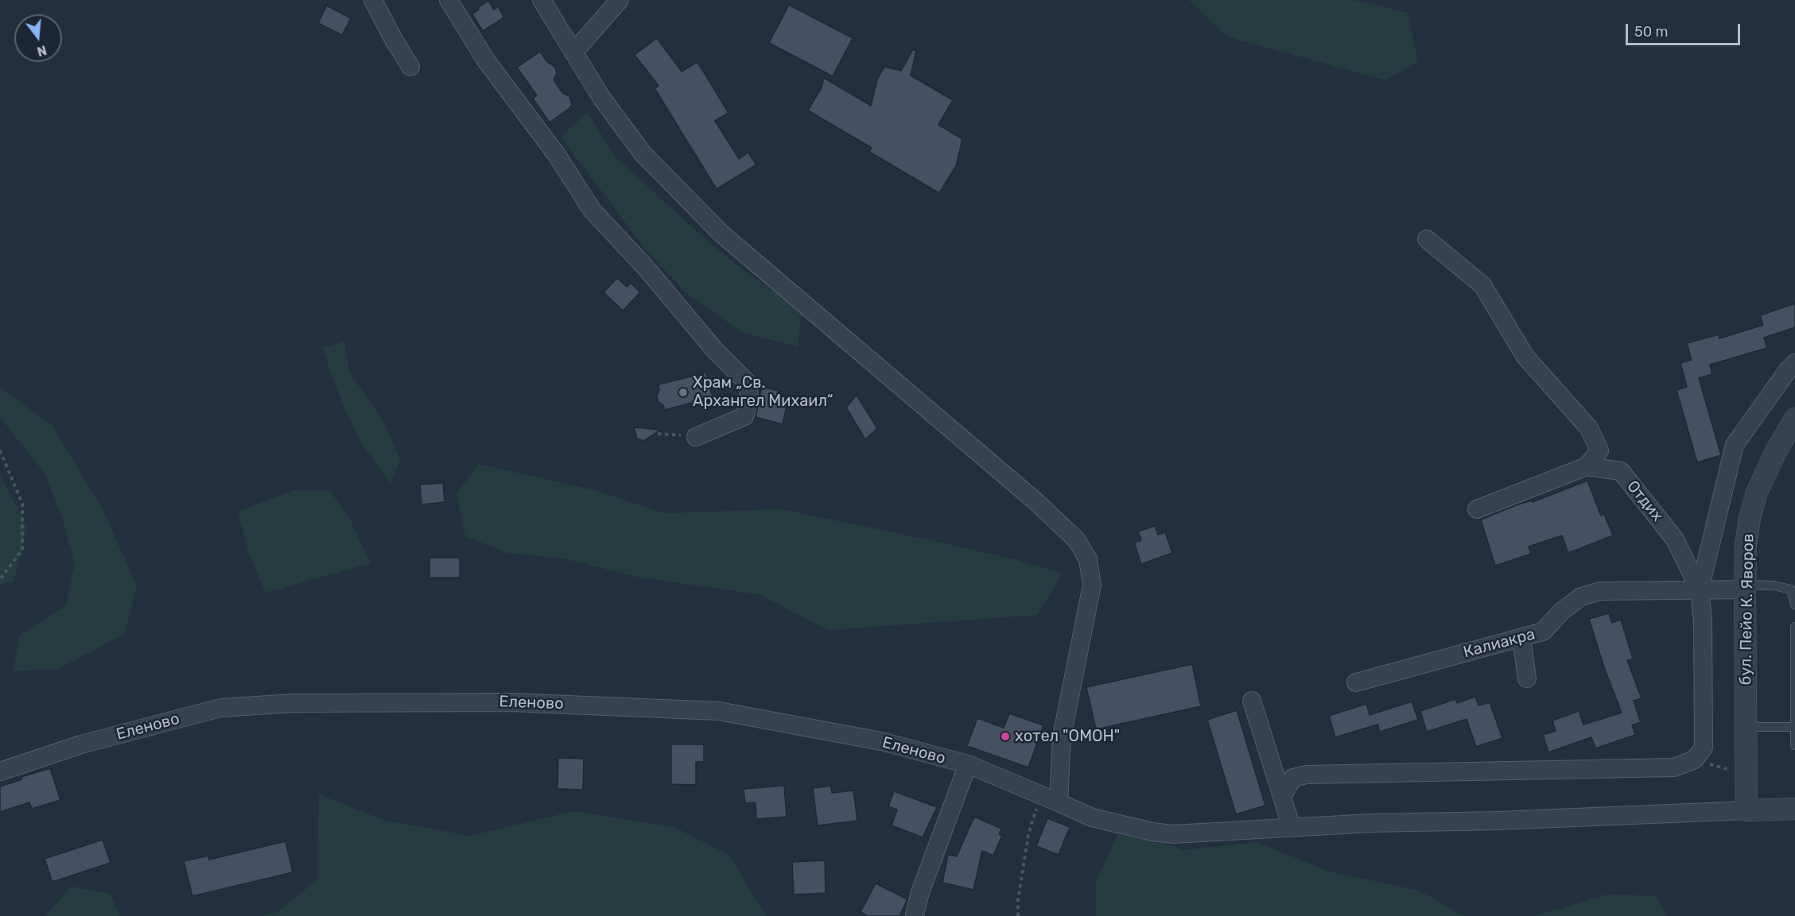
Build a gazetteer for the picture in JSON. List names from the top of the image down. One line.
{"streets":{"street":["Отдих","бул. Пейо К. Яворов","Калиакра","Еленово"]},"crossings":[["Отдих","Калиакра"],["бул. Пейо К. Яворов","Калиакра"],["бул. Пейо К. Яворов","Еленово"]],"places":["Храм „Св. Архангел Михаил“","хотел \"ОМОН\""],"scale_bar":"50 m","north":"bottom"}
